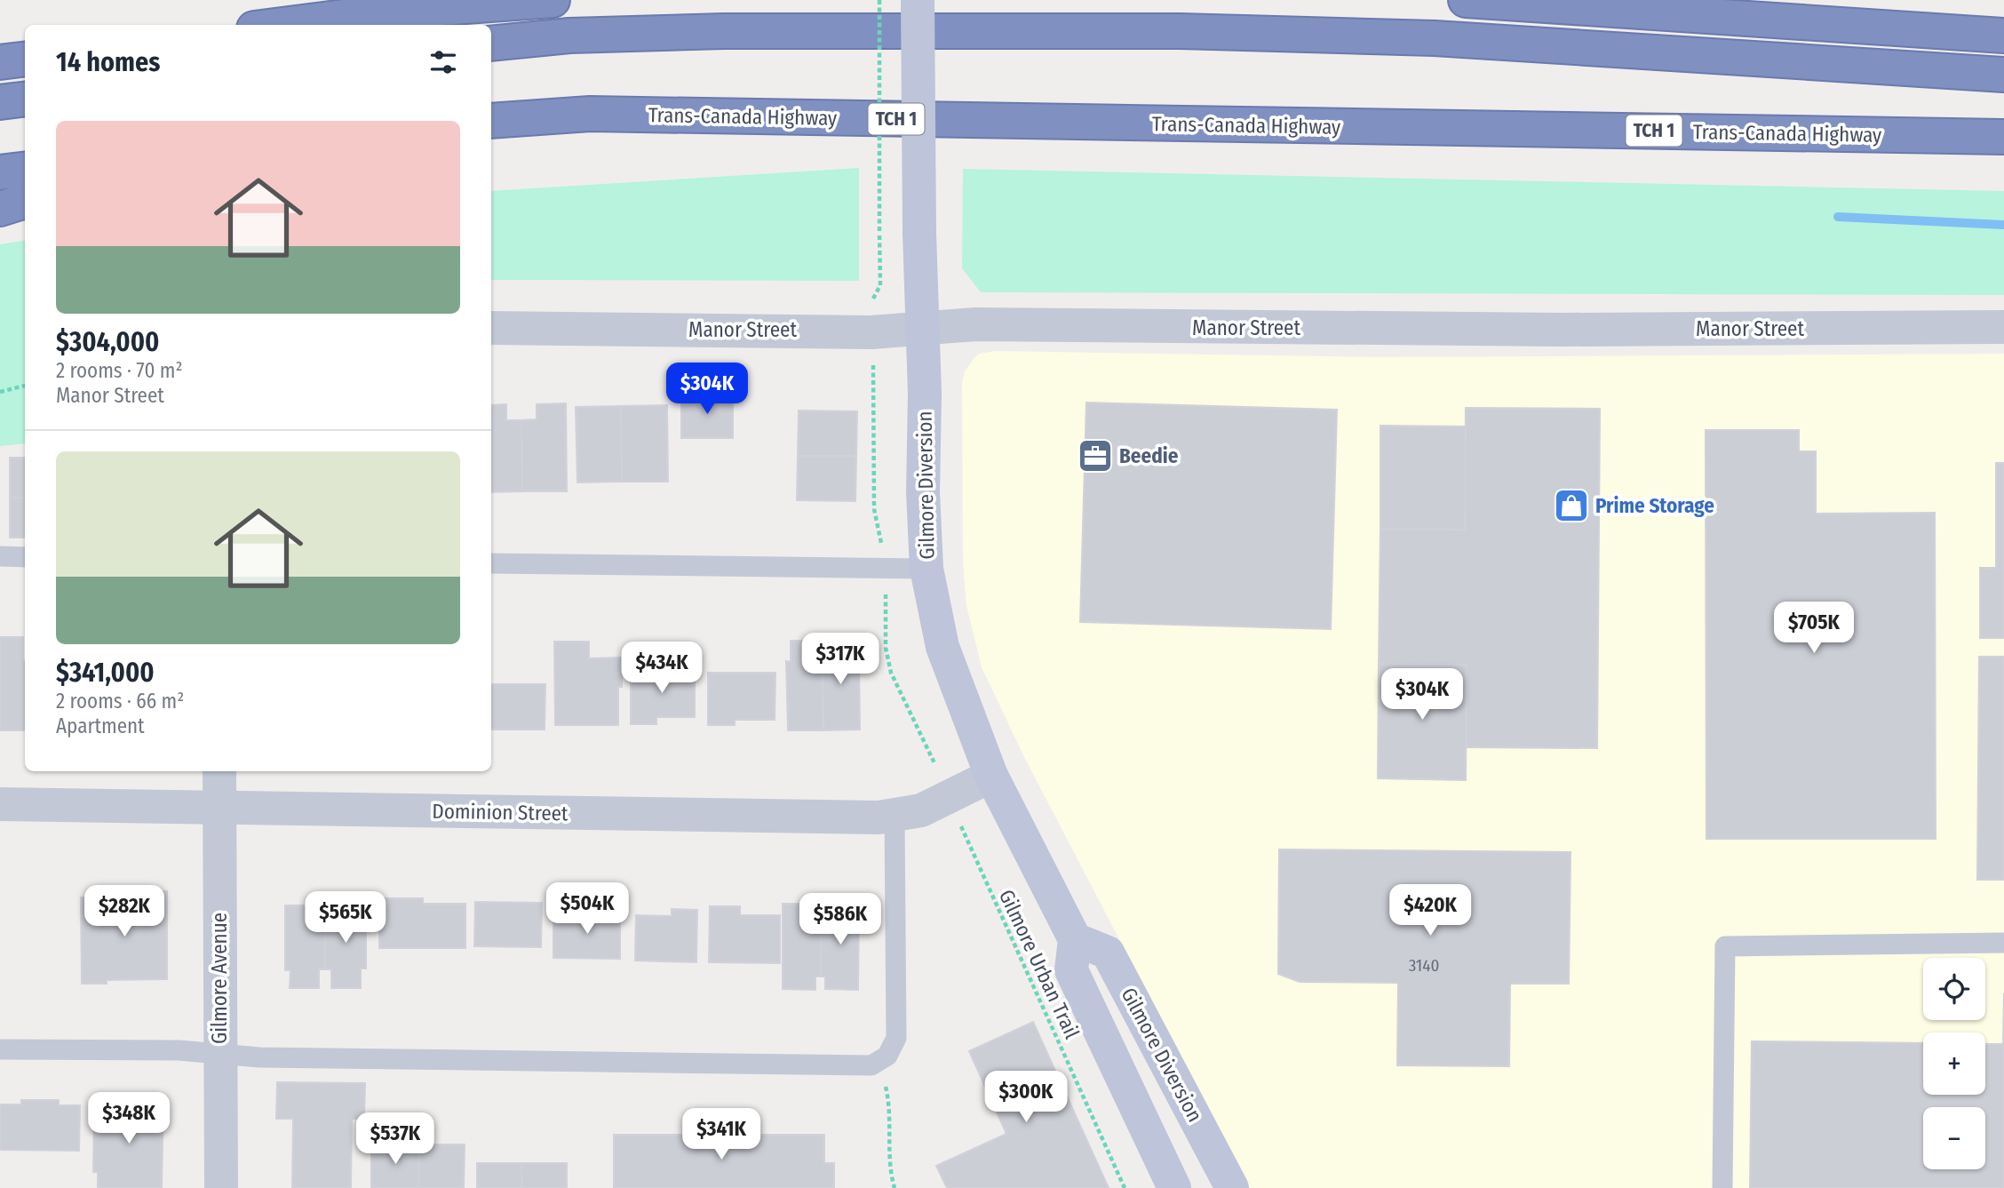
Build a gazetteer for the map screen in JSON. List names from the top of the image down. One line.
{"streets":{"highway":["Trans-Canada Highway","TCH 1"],"main road":["Gilmore Diversion"],"street":["Manor Street","Dominion Street","Gilmore Avenue"],"path":["Gilmore Urban Trail"]},"crossings":[["Manor Street","Gilmore Diversion"],["Gilmore Diversion","Dominion Street"],["Dominion Street","Gilmore Avenue"]],"places":{"office":["Beedie"],"shop":["Prime Storage"]},"house_numbers":["3140"],"page":{"heading":"14 homes","list":[{"name":"$304,000","note":"2 rooms · 70 m² · Manor Street"},{"name":"$341,000","note":"2 rooms · 66 m² · Apartment"}],"price":["$304K","$705K","$317K","$434K","$304K","$504K","$420K","$282K","$565K","$586K","$300K","$348K","$341K","$537K"],"map_buttons":["+","−"]}}
